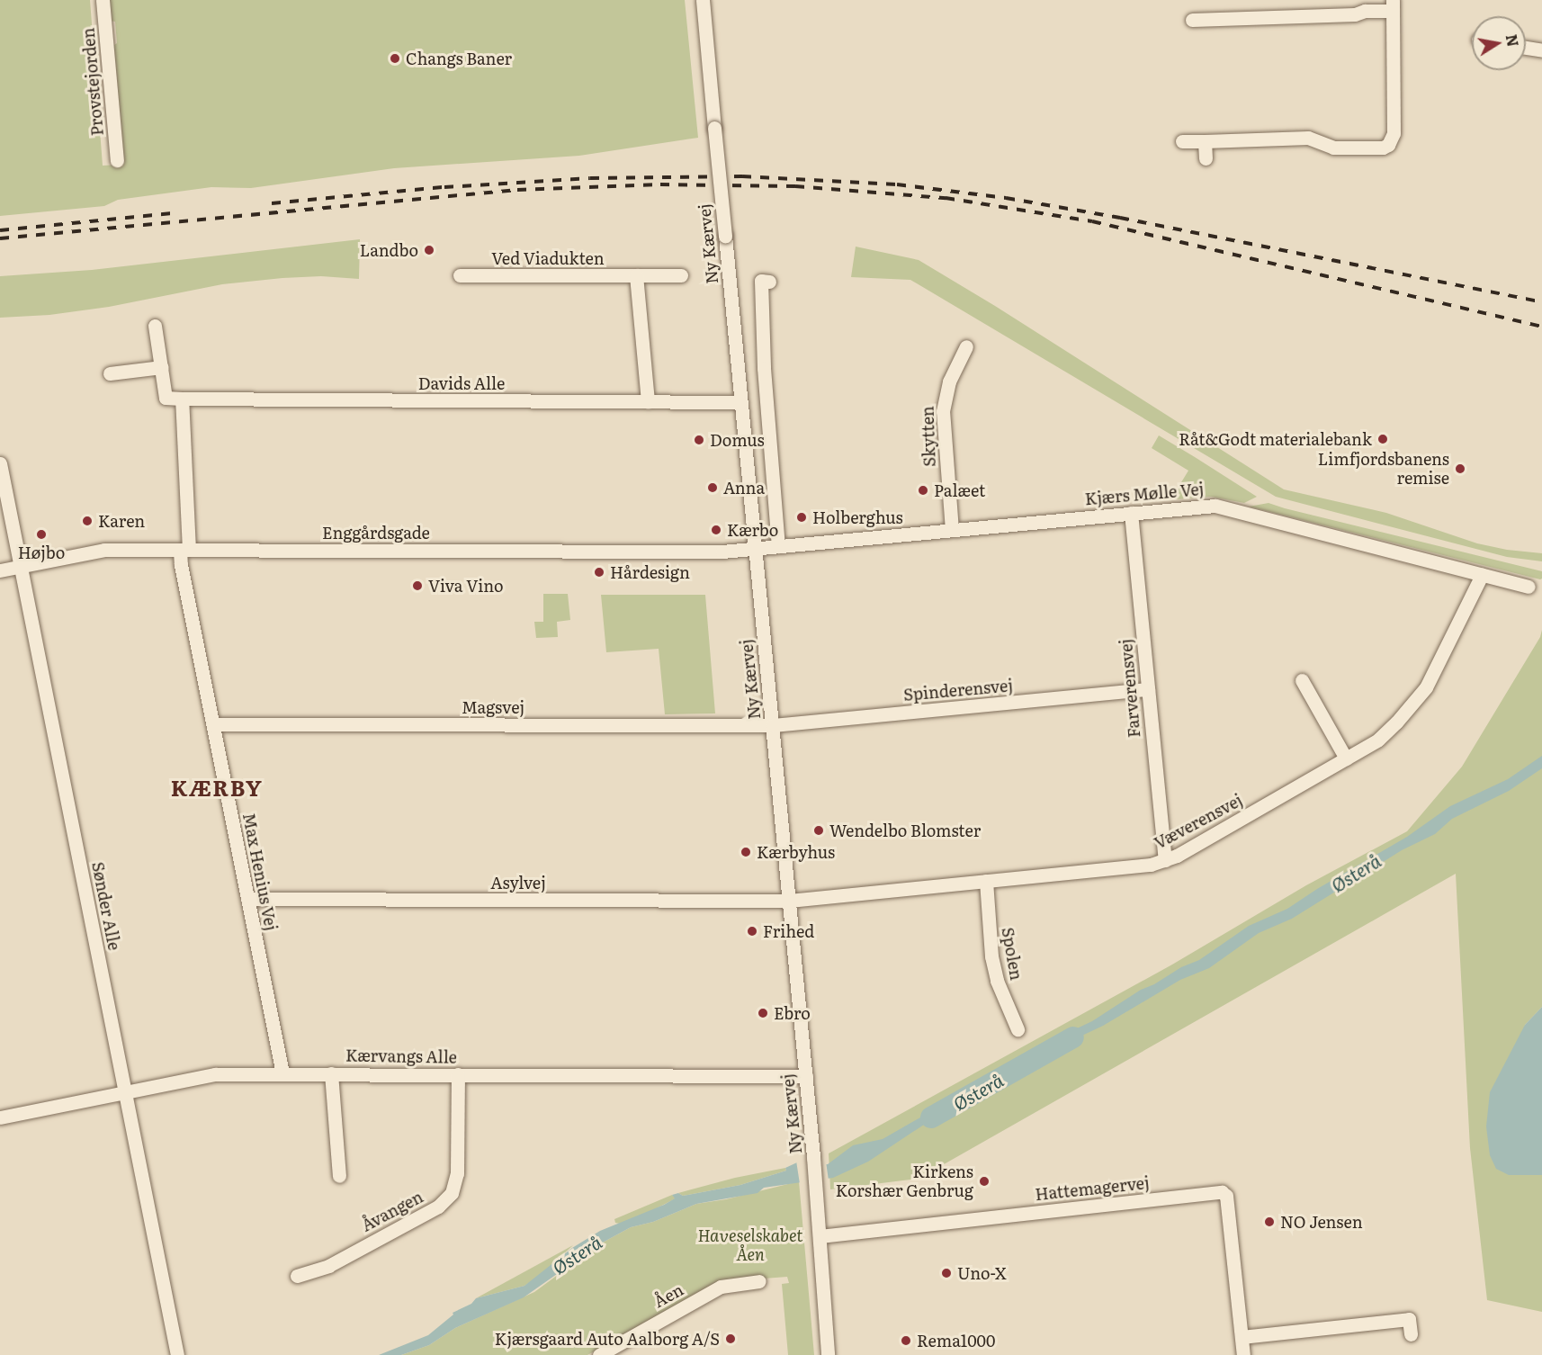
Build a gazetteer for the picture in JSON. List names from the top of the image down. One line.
{"streets":{"street":["Provstejorden","Ny Kærvej","Ved Viadukten","Davids Alle","Skytten","Kjærs Mølle Vej","Enggårdsgade","Farverensvej","Spinderensvej","Magsvej","Væverensvej","Max Henius Vej","Asylvej","Sønder Alle","Spolen","Kærvangs Alle","Hattemagervej","Åvangen","Åen"]},"crossings":[["Ny Kærvej","Davids Alle"],["Ny Kærvej","Kjærs Mølle Vej"],["Ny Kærvej","Enggårdsgade"],["Ny Kærvej","Spinderensvej"],["Ny Kærvej","Magsvej"],["Ny Kærvej","Væverensvej"],["Ny Kærvej","Asylvej"],["Ny Kærvej","Kærvangs Alle"],["Ny Kærvej","Hattemagervej"],["Skytten","Kjærs Mølle Vej"],["Kjærs Mølle Vej","Enggårdsgade"],["Kjærs Mølle Vej","Farverensvej"],["Kjærs Mølle Vej","Væverensvej"],["Enggårdsgade","Max Henius Vej"],["Enggårdsgade","Sønder Alle"],["Farverensvej","Spinderensvej"],["Farverensvej","Væverensvej"],["Spinderensvej","Magsvej"],["Magsvej","Max Henius Vej"],["Væverensvej","Asylvej"],["Væverensvej","Spolen"],["Max Henius Vej","Asylvej"],["Max Henius Vej","Kærvangs Alle"],["Sønder Alle","Kærvangs Alle"],["Kærvangs Alle","Åvangen"]],"districts":["KÆRBY"],"water":["Østerå"],"parks":["Haveselskabet Åen"],"places":["Changs Baner","Landbo","Råt&Godt materialebank","Domus","Limfjordsbanens remise","Anna","Palæet","Holberghus","Karen","Kærbo","Højbo","Hårdesign","Viva Vino","Wendelbo Blomster","Kærbyhus","Frihed","Ebro","Kirkens Korshær Genbrug","NO Jensen","Uno-X","Kjærsgaard Auto Aalborg A/S","Rema1000"],"north":"right"}
